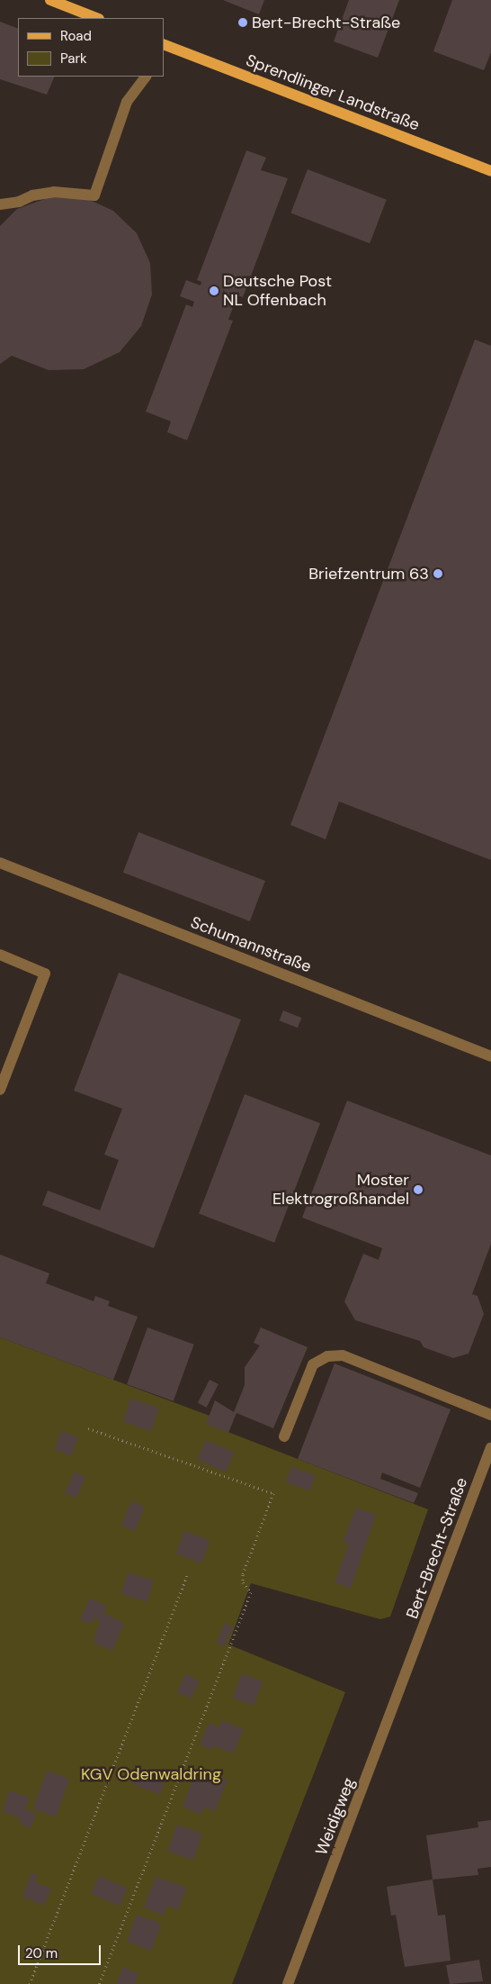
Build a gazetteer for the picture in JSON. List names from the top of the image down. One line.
{"streets":{"main road":["Sprendlinger Landstraße"],"street":["Schumannstraße","Bert-Brecht-Straße","Weidigweg"]},"crossings":[["Bert-Brecht-Straße","Weidigweg"]],"parks":["KGV Odenwaldring"],"places":["Bert-Brecht-Straße","Deutsche Post NL Offenbach","Briefzentrum 63","Moster Elektrogroßhandel"],"legend":["Road","Park"],"scale_bar":"20 m"}
